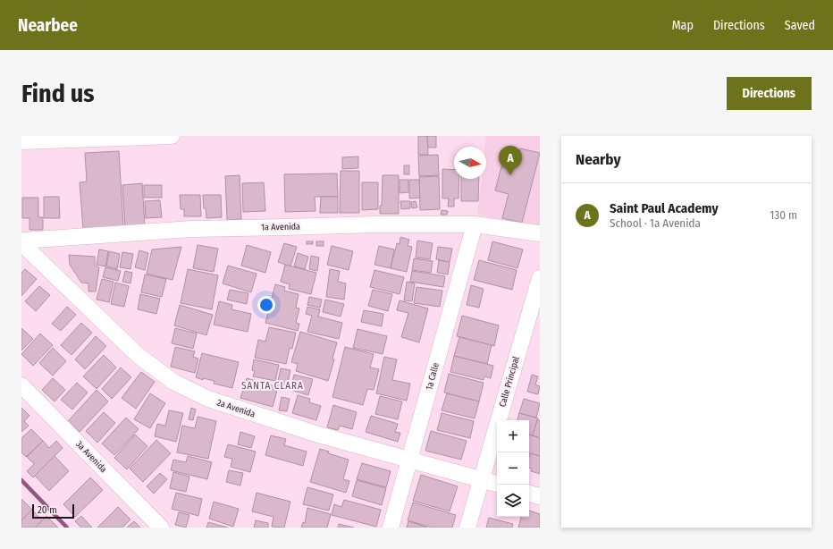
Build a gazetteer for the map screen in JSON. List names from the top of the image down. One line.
{"streets":{"street":["1a Avenida","1a Calle","Calle Principal","2a Avenida","3a Avenida"]},"crossings":[["1a Avenida","1a Calle"],["1a Calle","2a Avenida"],["Calle Principal","2a Avenida"]],"districts":["SANTA CLARA"],"scale_bar":"20 m","north":"right","page":{"header":"Nearbee","nav":["Map","Directions","Saved"],"buttons":"Directions","title":"Find us","heading":"Nearby","pins":"A","list":[{"mark":"A","name":"Saint Paul Academy","note":"School · 1a Avenida","value":"130 m"}],"map_buttons":["+","−"],"scale":"20 m"}}
